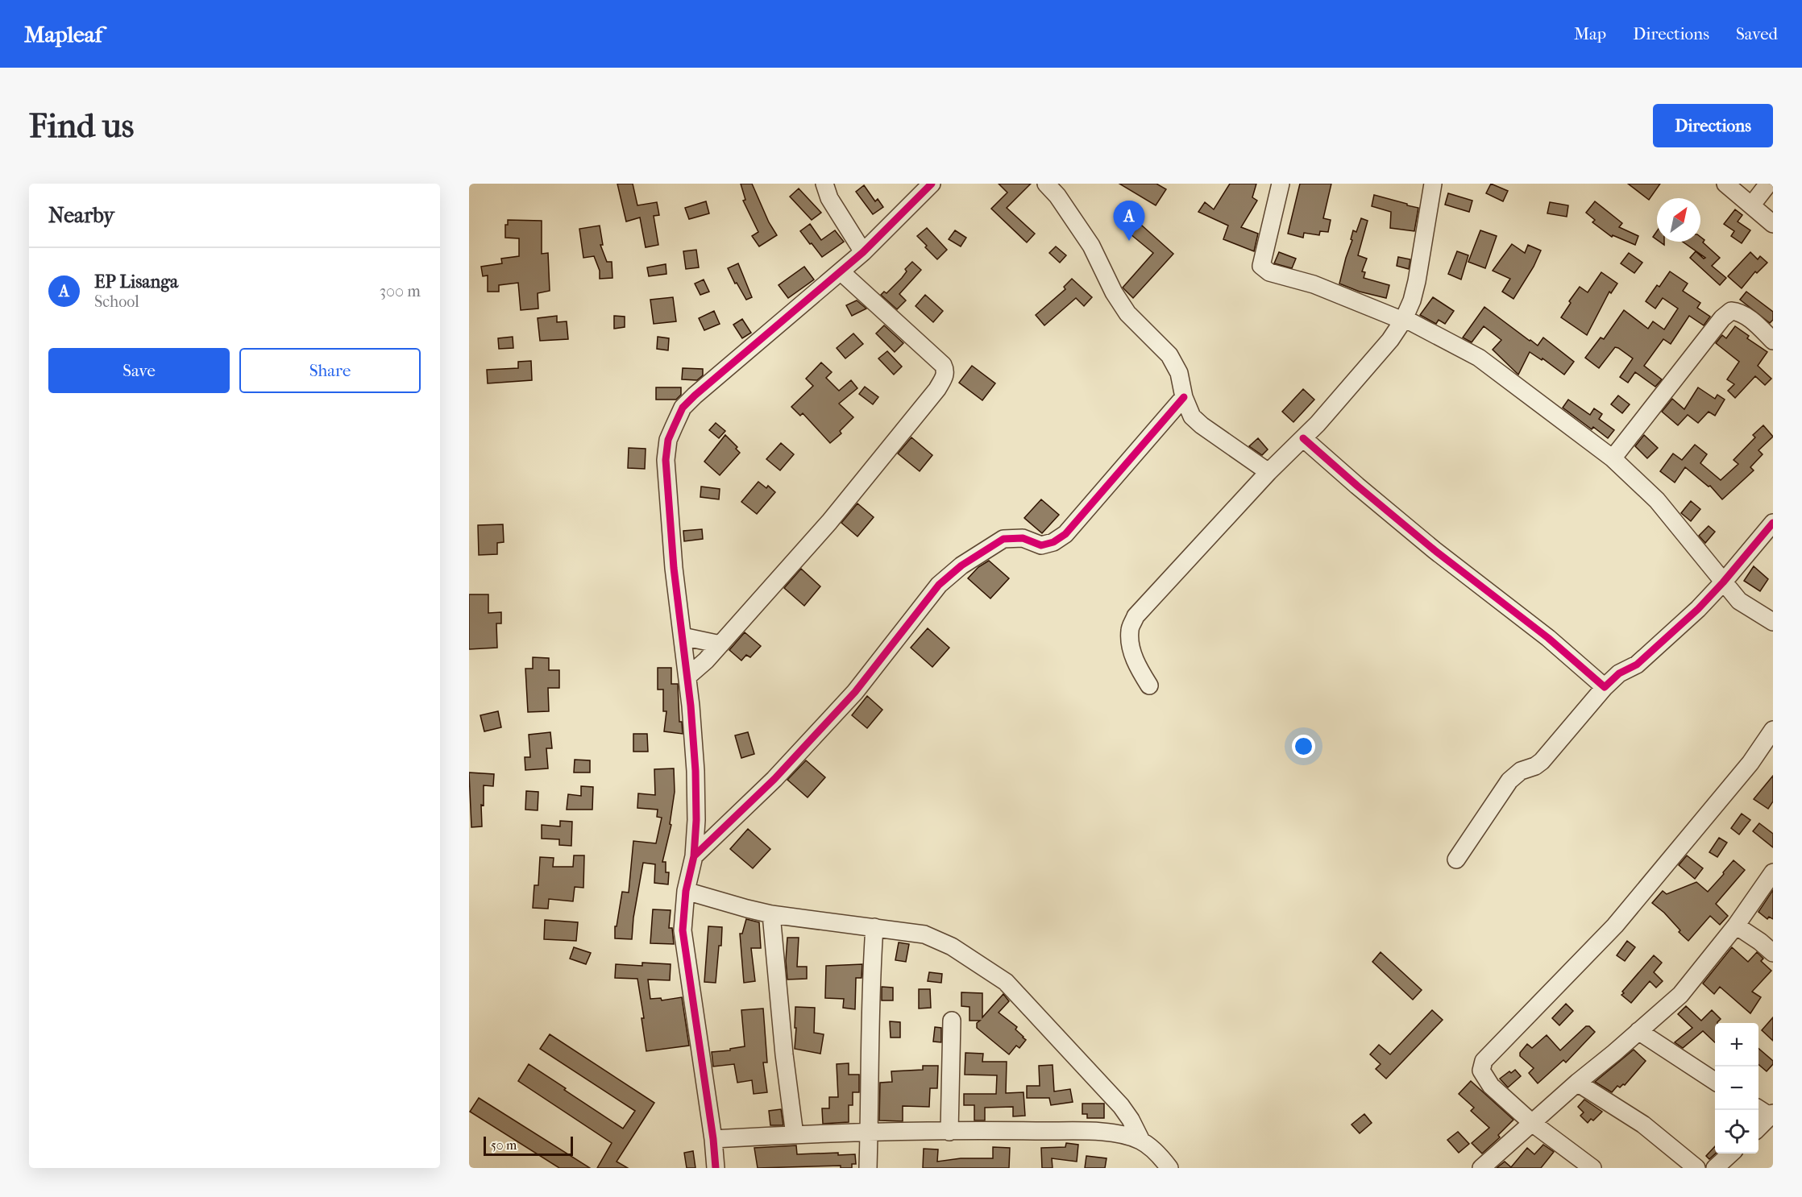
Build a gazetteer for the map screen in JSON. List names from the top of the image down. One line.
{"scale_bar":"50 m","north":"top right","page":{"header":"Mapleaf","nav":["Map","Directions","Saved"],"buttons":["Directions",["Save","Share"]],"title":"Find us","heading":"Nearby","pins":"A","list":[{"mark":"A","name":"EP Lisanga","note":"School","value":"300 m"}],"map_buttons":["+","−"],"scale":"50 m"}}
